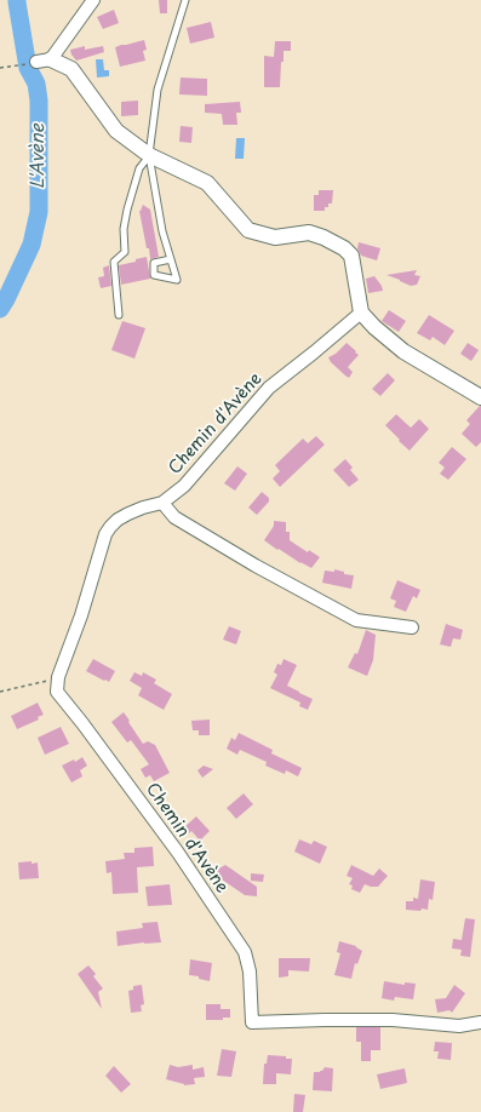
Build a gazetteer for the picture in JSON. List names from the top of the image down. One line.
{"streets":{"street":["Chemin d'Avène"]},"water":["L'Avène"]}
